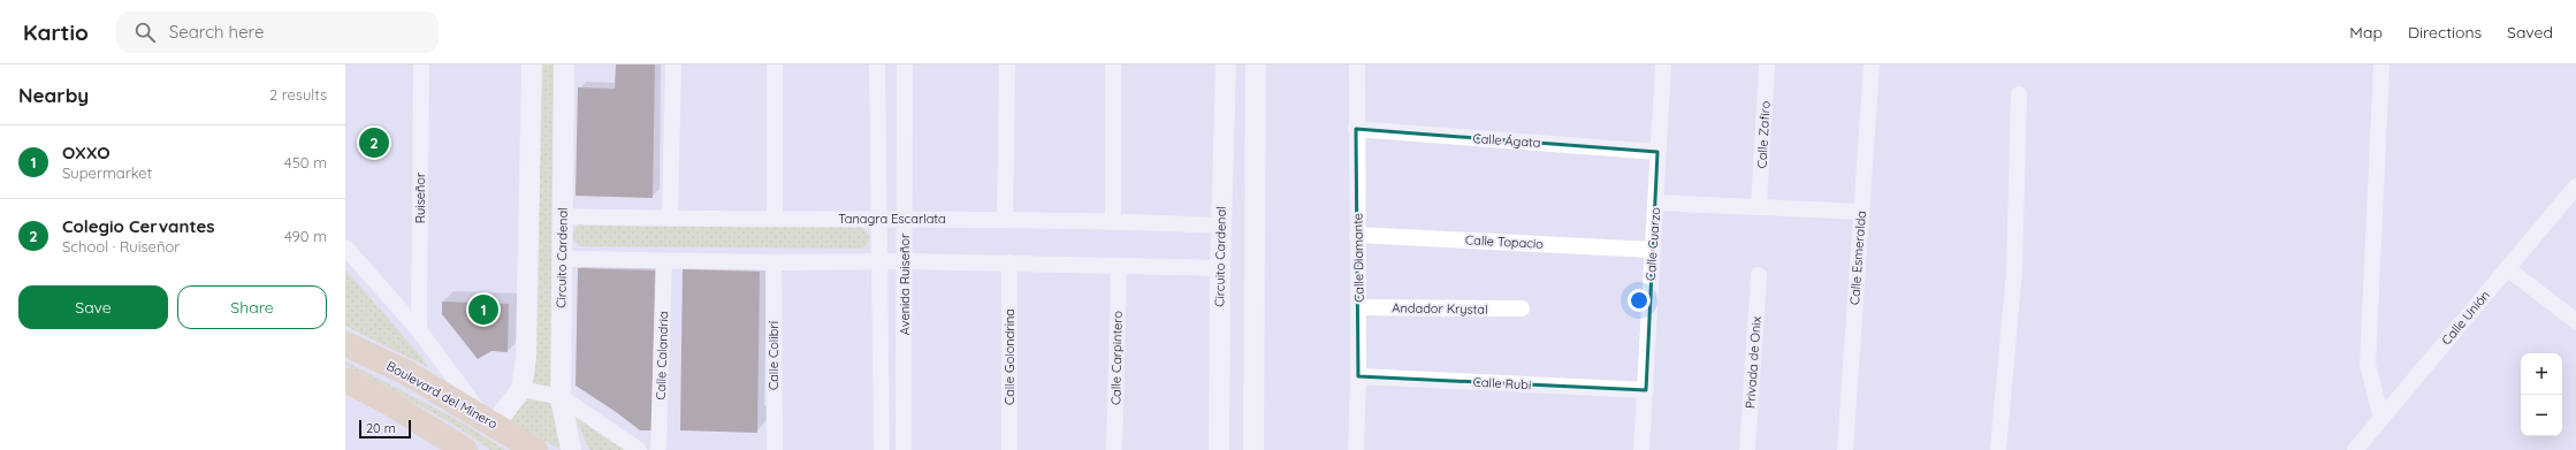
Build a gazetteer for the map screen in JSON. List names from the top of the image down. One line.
{"streets":{"main road":["Boulevard del Minero"],"street":["Calle Zafiro","Calle Ágata","Ruiseñor","Tanagra Escarlata","Calle Topacio","Calle Cuarzo","Circuito Cardenal","Calle Diamante","Calle Esmeralda","Avenida Ruiseñor","Andador Krystal","Calle Unión","Calle Calandria","Calle Colibrí","Calle Golondrina","Calle Carpintero","Privada de Onix","Calle Rubi"]},"crossings":[["Calle Ágata","Calle Cuarzo"],["Calle Ágata","Calle Diamante"],["Tanagra Escarlata","Circuito Cardenal"],["Tanagra Escarlata","Avenida Ruiseñor"],["Calle Topacio","Calle Cuarzo"],["Calle Topacio","Calle Diamante"],["Calle Cuarzo","Calle Rubi"],["Calle Diamante","Andador Krystal"],["Calle Diamante","Calle Rubi"]],"scale_bar":"20 m","page":{"header":"Kartio","search":"Search here","nav":["Map","Directions","Saved"],"heading":["Nearby","2 results"],"list":[{"mark":"1","name":"OXXO","note":"Supermarket","value":"450 m"},{"mark":"2","name":"Colegio Cervantes","note":"School · Ruiseñor","value":"490 m"}],"pins":["2","1"],"buttons":["Save","Share"],"map_buttons":["+","−"],"scale":"20 m"}}
